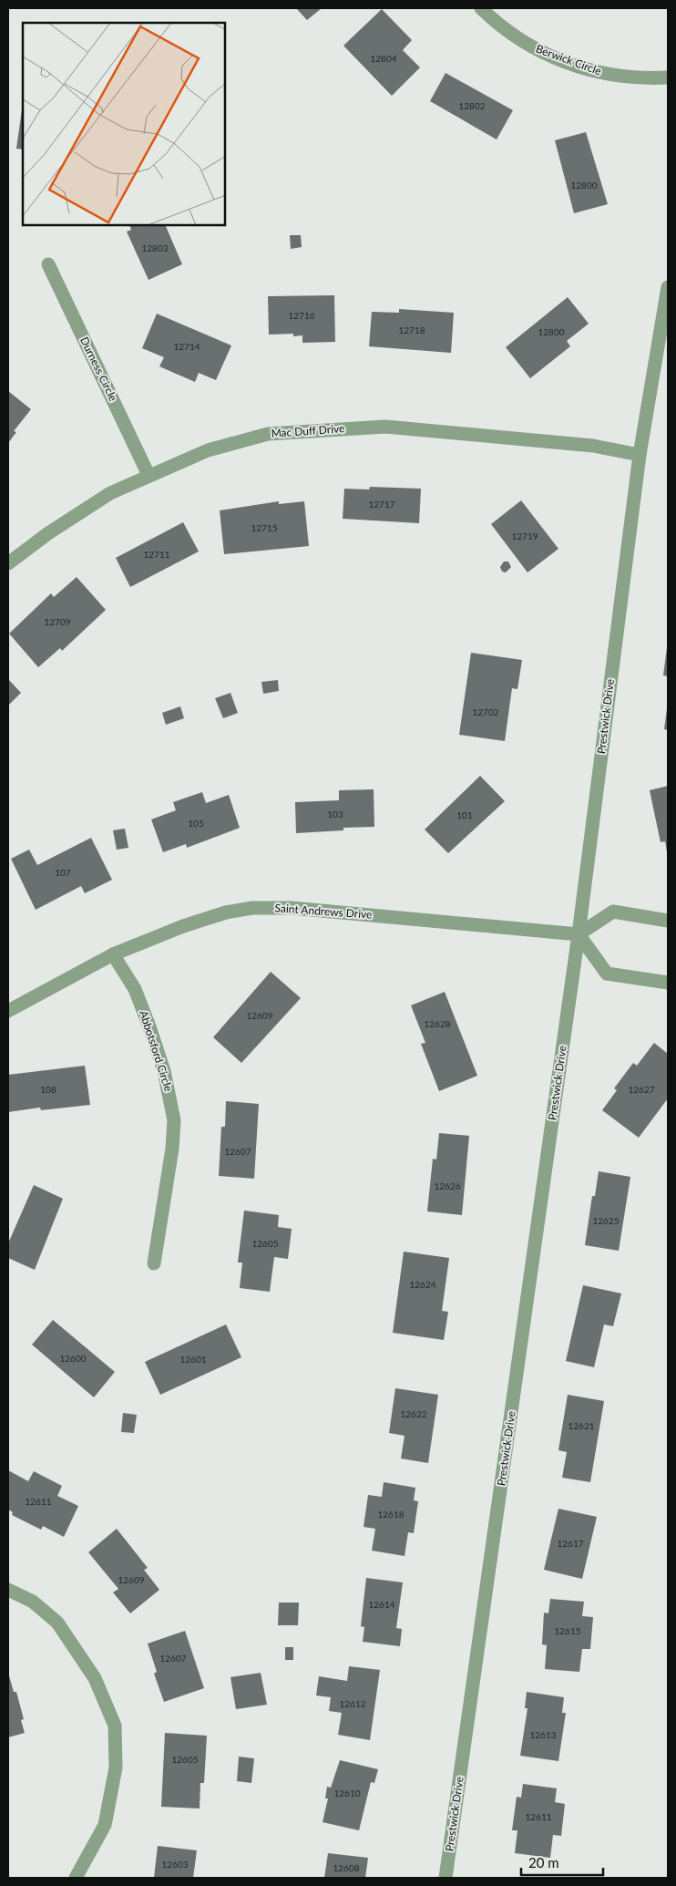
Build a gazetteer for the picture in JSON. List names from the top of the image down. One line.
{"streets":{"street":["Berwick Circle","Durness Circle","Mac Duff Drive","Prestwick Drive","Saint Andrews Drive","Abbotsford Circle"]},"crossings":[["Durness Circle","Mac Duff Drive"],["Mac Duff Drive","Prestwick Drive"],["Prestwick Drive","Saint Andrews Drive"],["Saint Andrews Drive","Abbotsford Circle"]],"house_numbers":["12804","12802","12800","12803","12716","12718","12800","12714","12717","12715","12719","12711","12709","12702","103","101","105","107","12609","12628","108","12627","12607","12626","12625","12605","12624","12600","12601","12622","12621","12611","12618","12617","12609","12614","12615","12607","12612","12613","12605","12610","12611","12603","12608"],"scale_bar":"20 m"}
